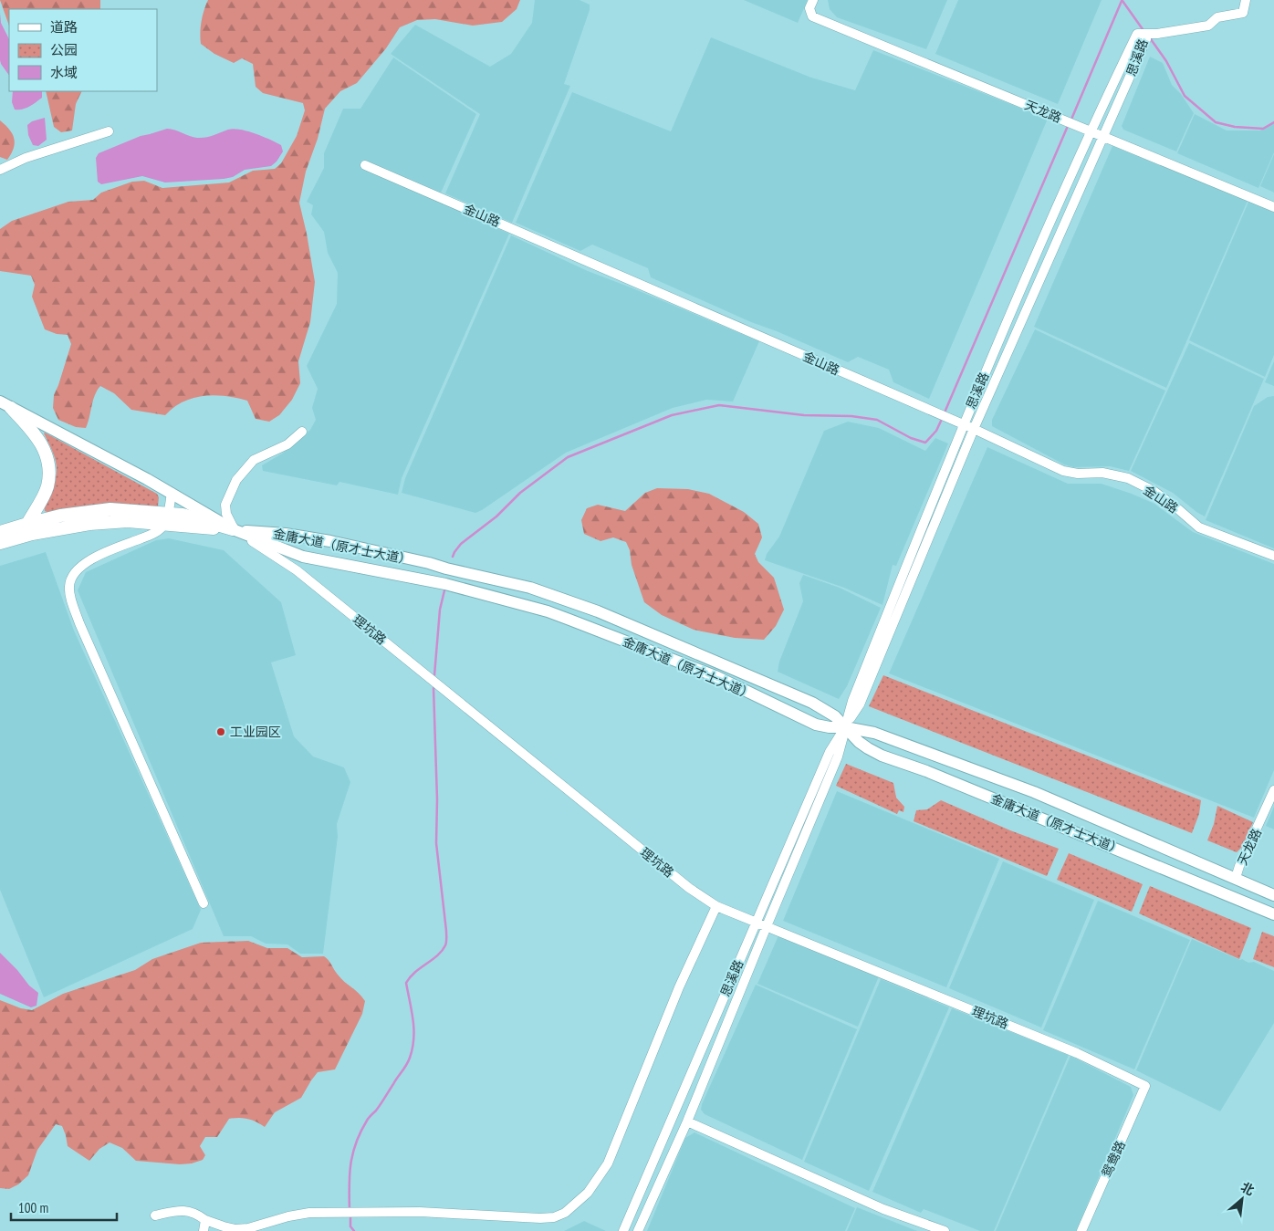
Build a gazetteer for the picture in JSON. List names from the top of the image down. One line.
{"streets":{"main road":["金庸大道（原才士大道）"],"street":["思溪路","天龙路","金山路","理坑路","鸳鸯路"]},"crossings":[["思溪路","天龙路"],["思溪路","金山路"],["思溪路","金庸大道（原才士大道）"],["思溪路","理坑路"],["天龙路","金庸大道（原才士大道）"],["金庸大道（原才士大道）","理坑路"],["理坑路","鸳鸯路"]],"places":["工业园区"],"legend":["道路","公园","水域"],"scale_bar":"100 m","north":"top right"}
